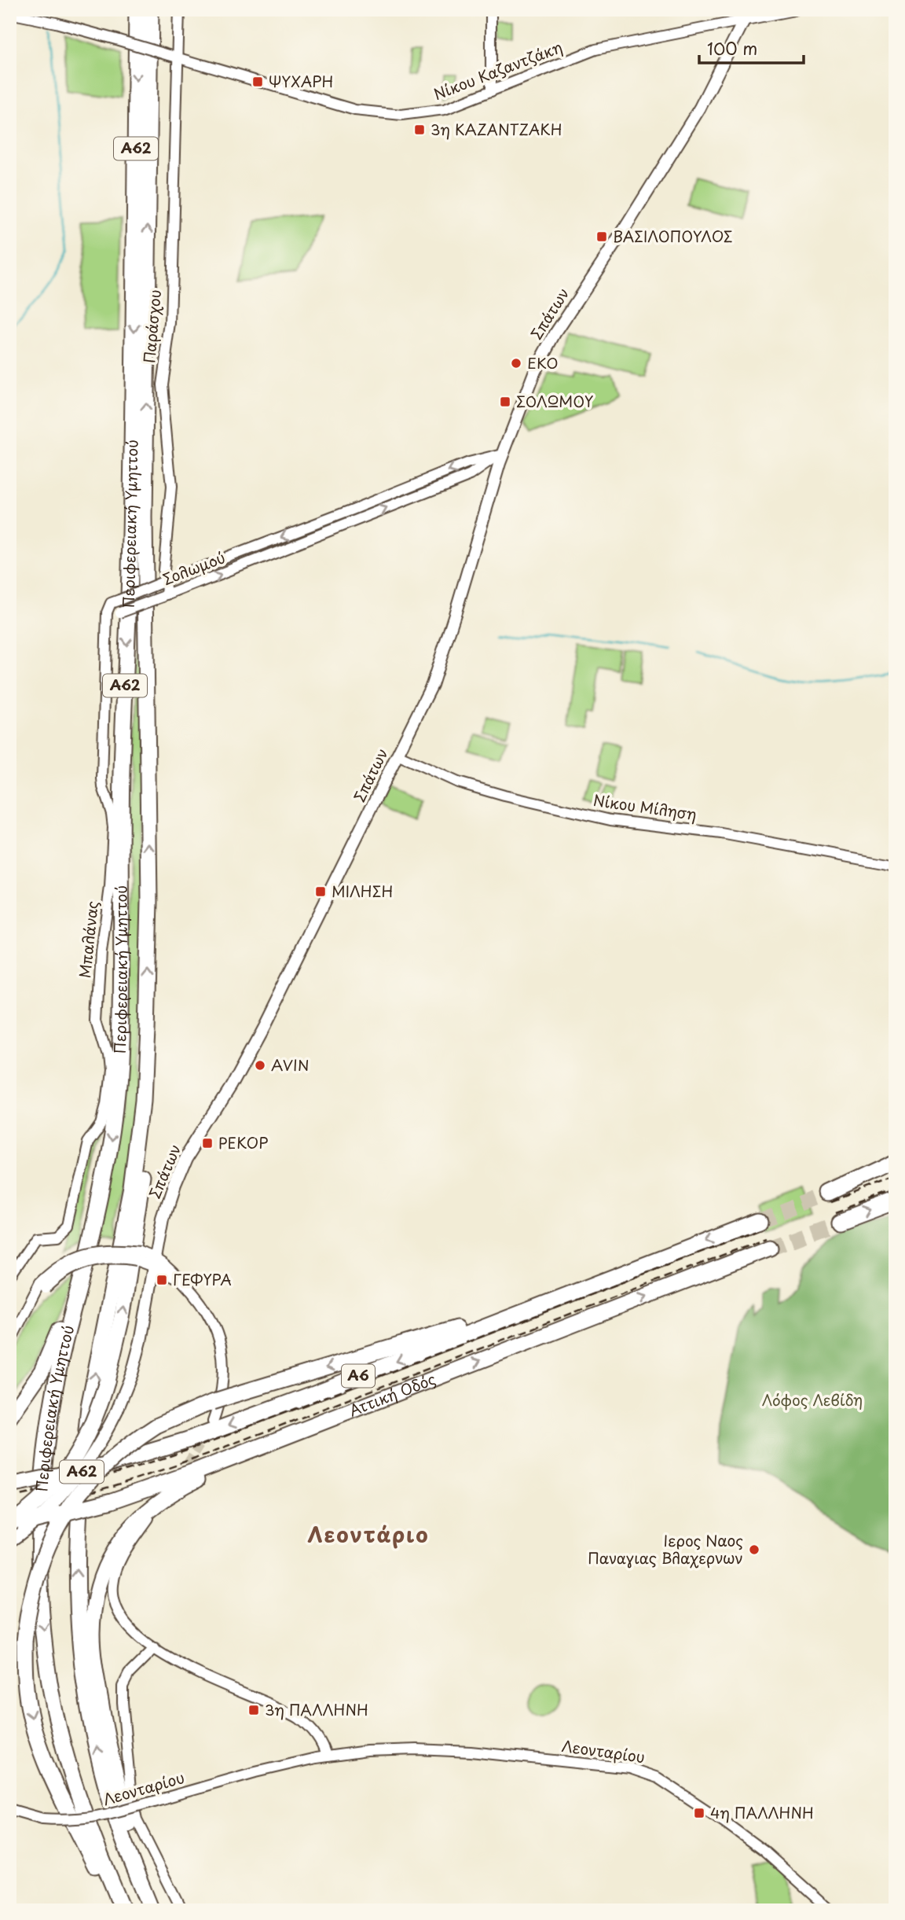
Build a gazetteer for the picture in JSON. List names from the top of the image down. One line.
{"streets":{"highway":["Α62","Περιφερειακή Υμηττού","Α6","Αττική Οδός"],"main road":["Σπάτων"],"street":["Νίκου Καζαντζάκη","Παράσχου","Σολωμού","Νίκου Μίληση","Μπαλάνας","Λεονταρίου"]},"crossings":[["Νίκου Καζαντζάκη","Σπάτων"],["Νίκου Καζαντζάκη","Παράσχου"],["Σπάτων","Σολωμού"],["Σπάτων","Νίκου Μίληση"],["Παράσχου","Σολωμού"],["Σολωμού","Μπαλάνας"]],"districts":["Λεοντάριο"],"parks":["Λόφος Λεβίδη"],"places":{"transit":["ΨΥΧΑΡΗ","3η ΚΑΖΑΝΤΖΑΚΗ","ΒΑΣΙΛΟΠΟΥΛΟΣ","ΣΟΛΩΜΟΥ","ΜΙΛΗΣΗ","ΡΕΚΟΡ","ΓΕΦΥΡΑ","3η ΠΑΛΛΗΝΗ","4η ΠΑΛΛΗΝΗ"],"other":["EKO","AVIN","Ιερος Ναος Παναγιας Βλαχερνων"]},"scale_bar":"100 m"}
